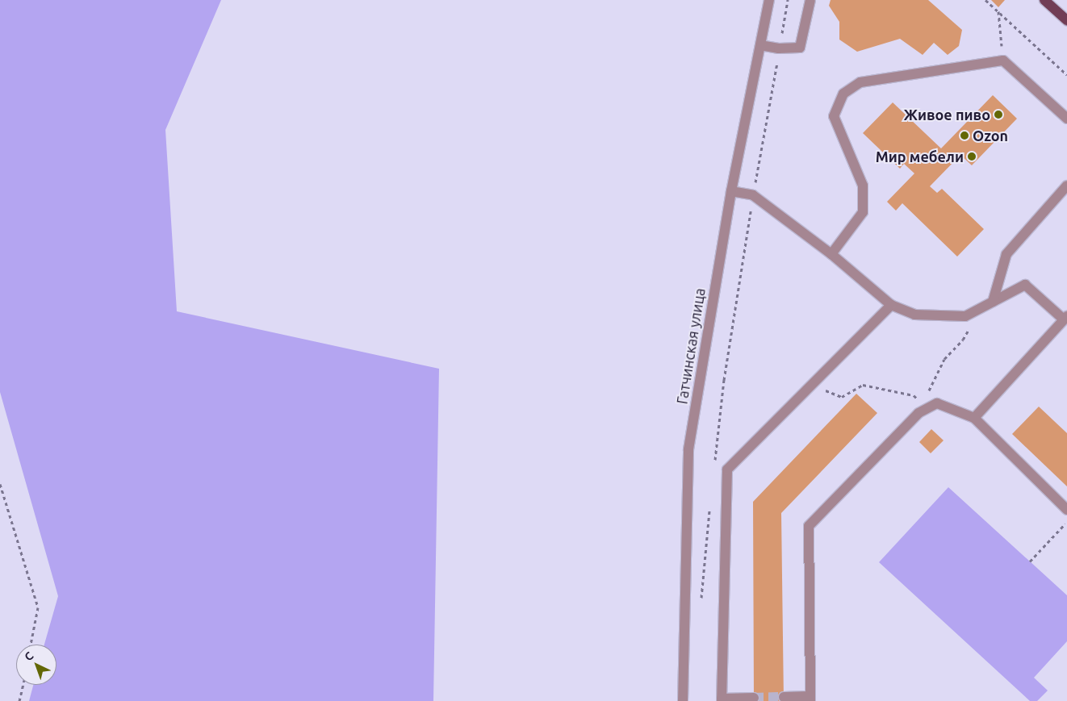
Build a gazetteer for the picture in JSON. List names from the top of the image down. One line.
{"streets":{"street":["Гатчинская улица"]},"places":["Живое пиво","Ozon","Мир мебели"],"north":"top left"}
